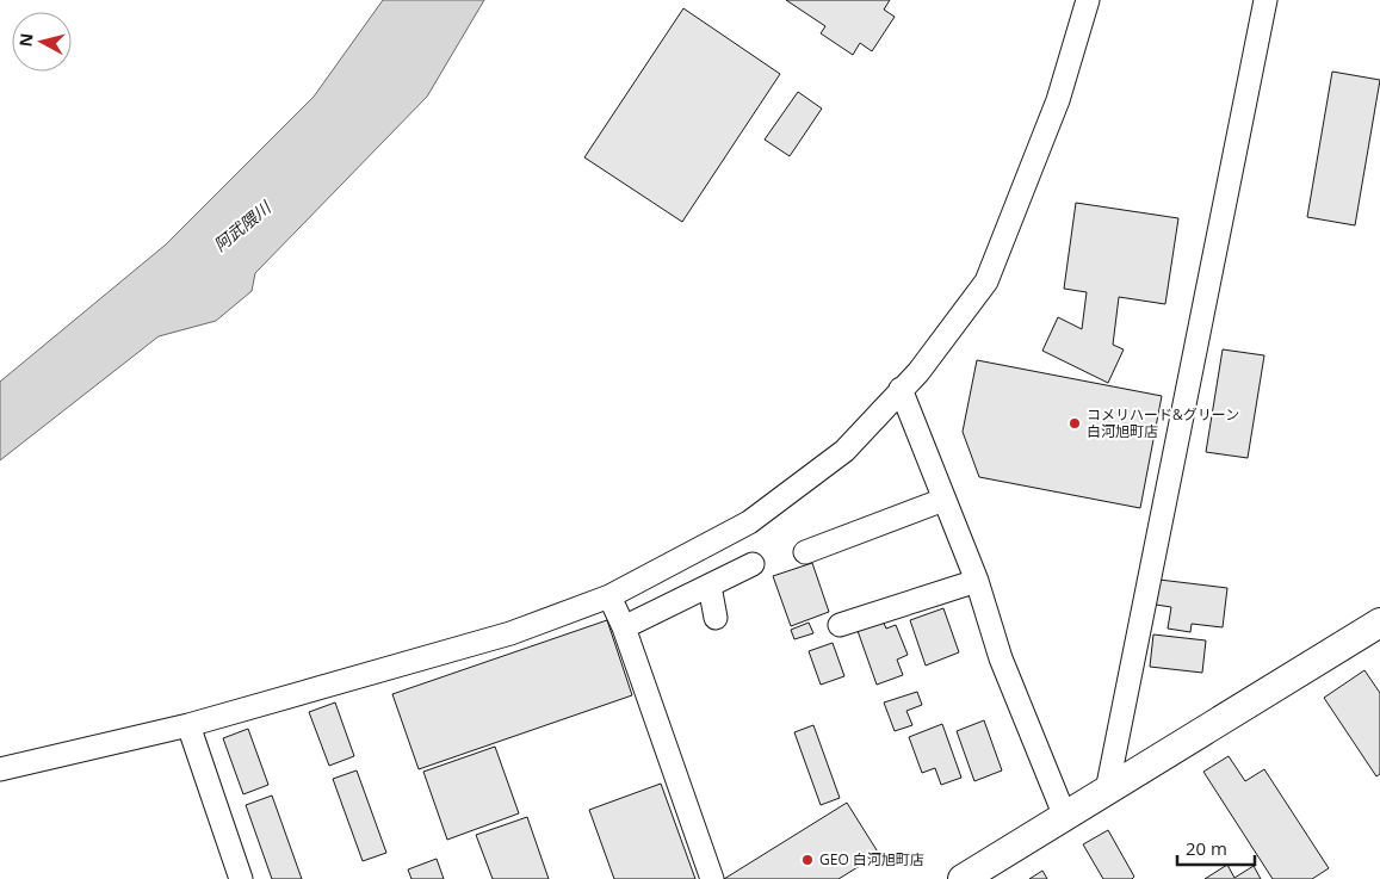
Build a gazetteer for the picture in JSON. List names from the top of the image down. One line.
{"water":["阿武隈川"],"places":["コメリハード&グリーン 白河旭町店","GEO 白河旭町店"],"scale_bar":"20 m","north":"left"}
